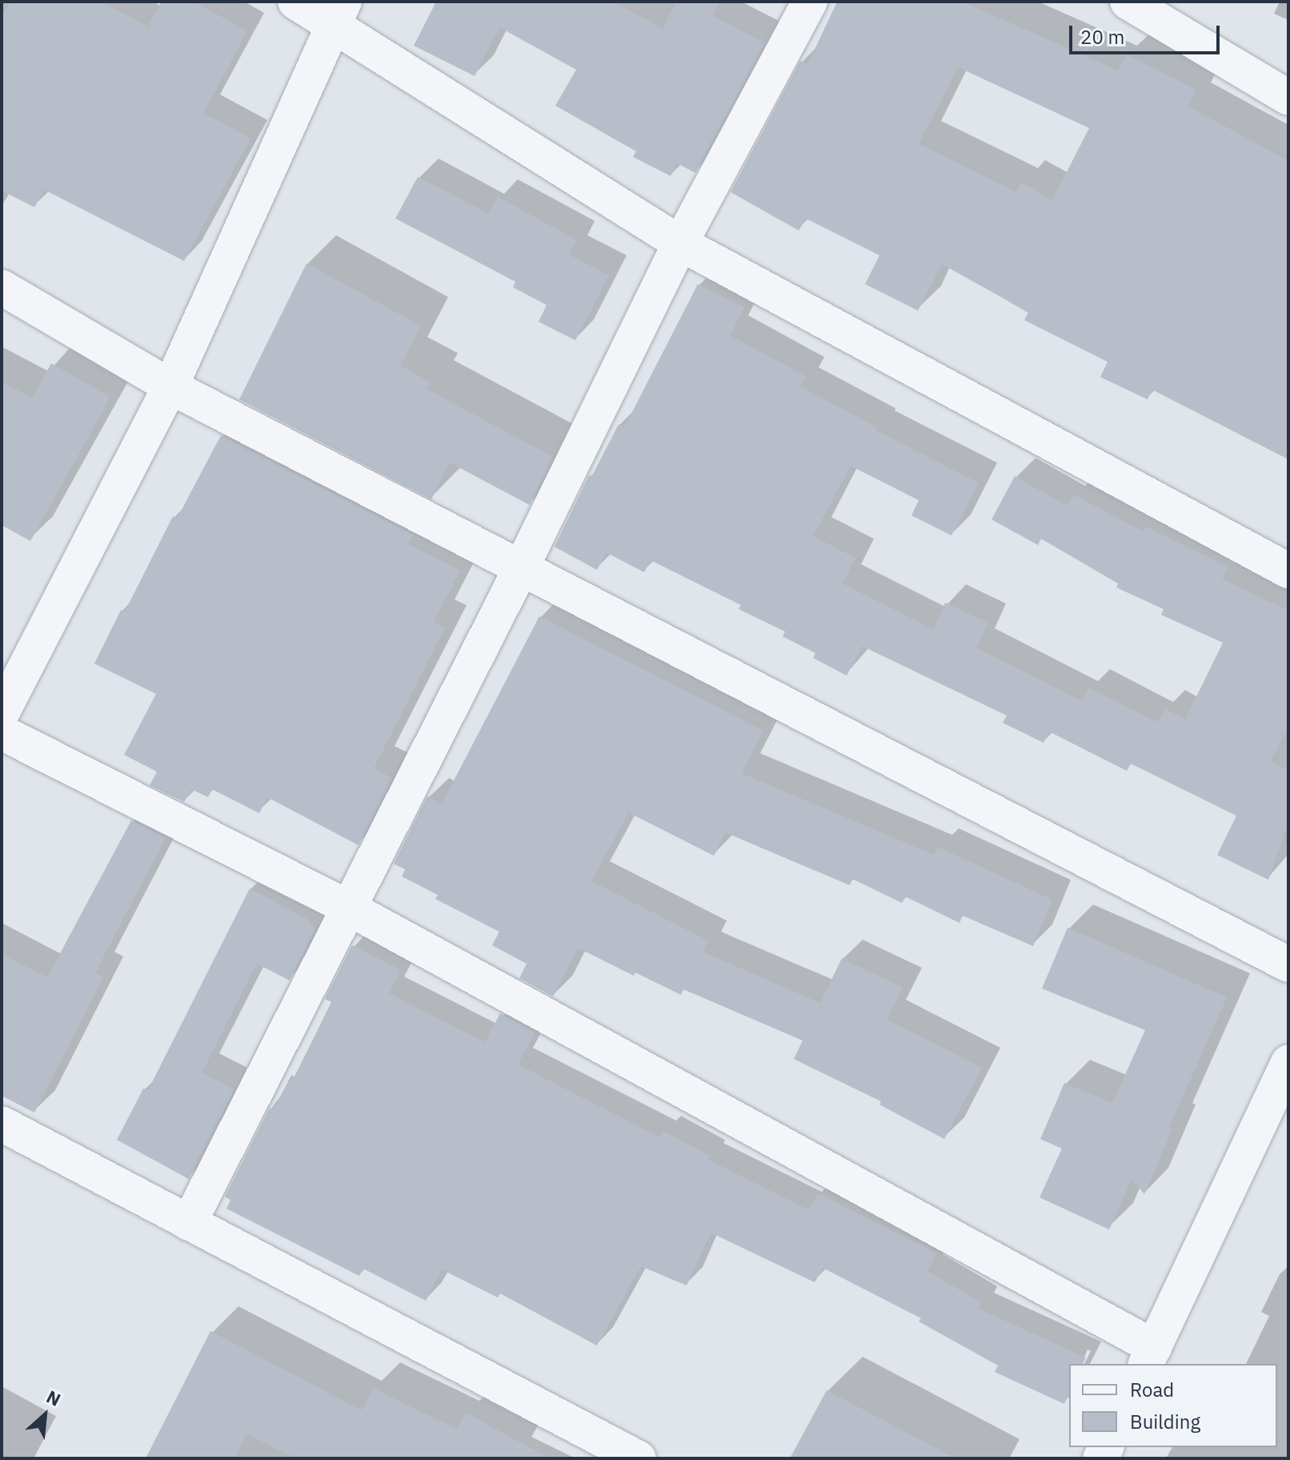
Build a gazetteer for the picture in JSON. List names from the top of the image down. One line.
{"legend":["Road","Building"],"scale_bar":"20 m","north":"top right"}
